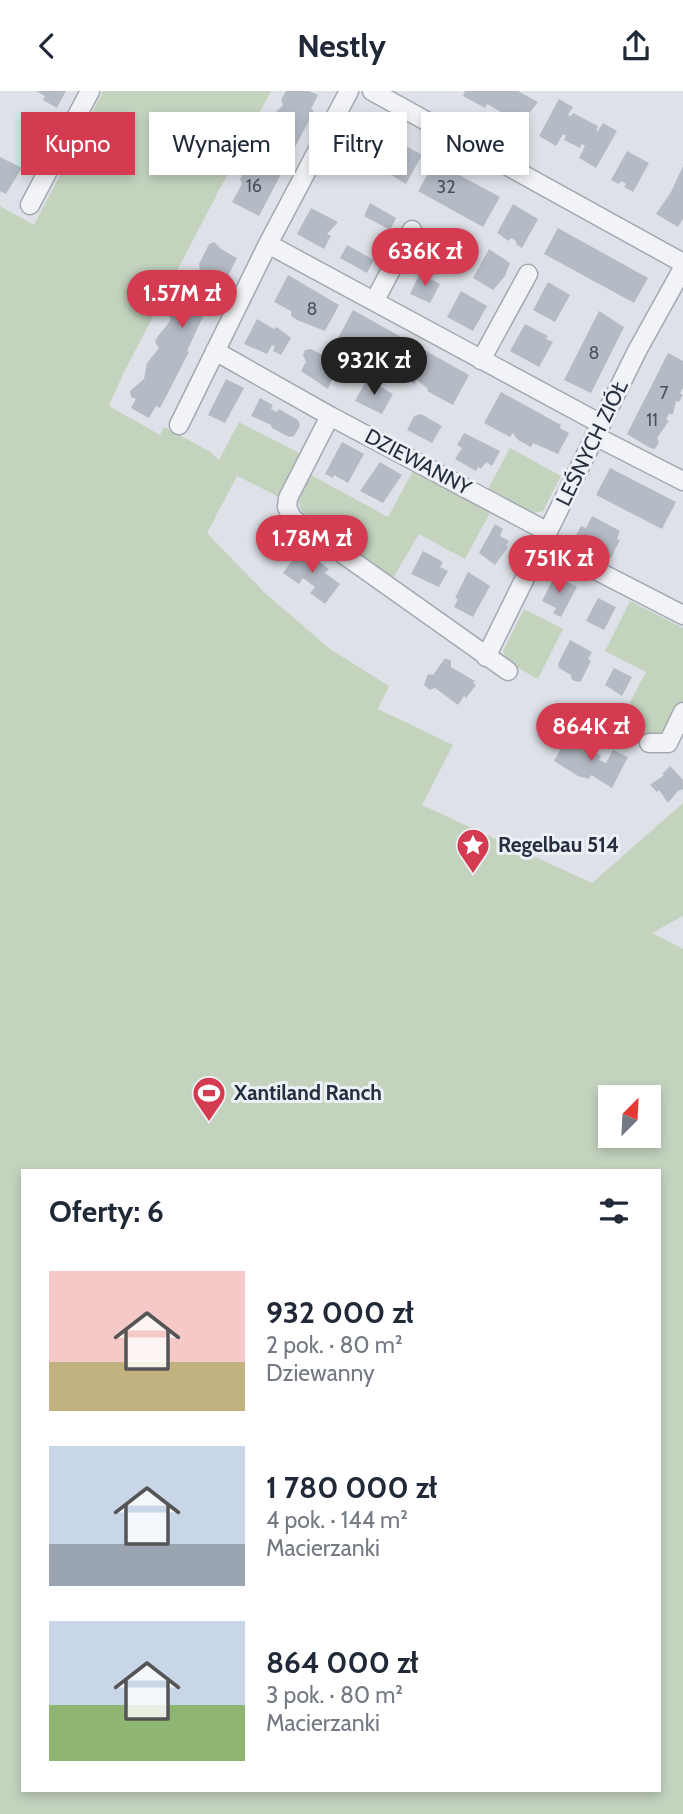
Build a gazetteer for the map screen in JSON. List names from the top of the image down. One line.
{"streets":{"street":["LEŚNYCH ZIÓŁ","DZIEWANNY"]},"crossings":[["LEŚNYCH ZIÓŁ","DZIEWANNY"]],"places":{"place":["Regelbau 514"],"sports":["Xantiland Ranch"]},"house_numbers":["16","32","8","8","7","11"],"north":"top right","page":{"header":"Nestly","chip":["Kupno","Wynajem","Filtry","Nowe"],"price":["636K zł","1.57M zł","932K zł","1.78M zł","751K zł","864K zł"],"heading":"Oferty: 6","list":[{"name":"932 000 zł","note":"2 pok. · 80 m² · Dziewanny"},{"name":"1 780 000 zł","note":"4 pok. · 144 m² · Macierzanki"},{"name":"864 000 zł","note":"3 pok. · 80 m² · Macierzanki"}]}}
